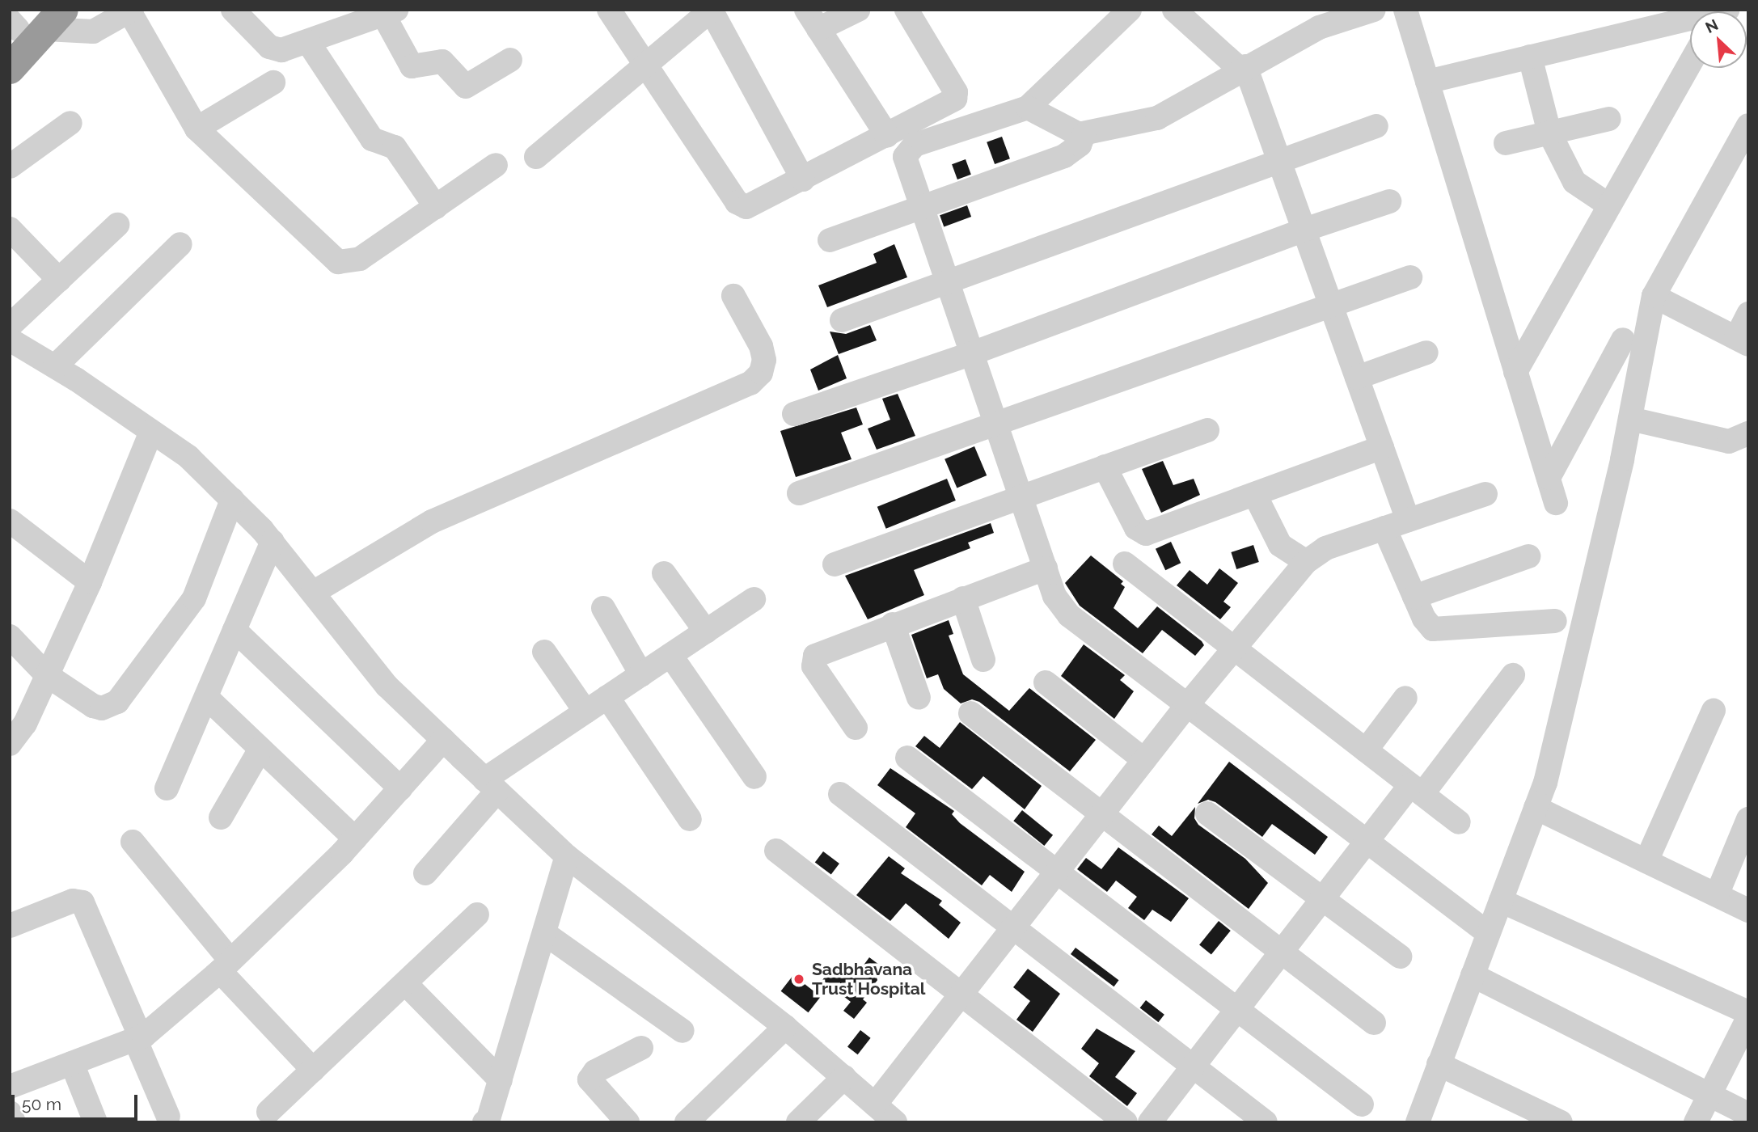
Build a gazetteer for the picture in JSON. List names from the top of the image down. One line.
{"places":["Sadbhavana Trust Hospital"],"scale_bar":"50 m","north":"top left"}
